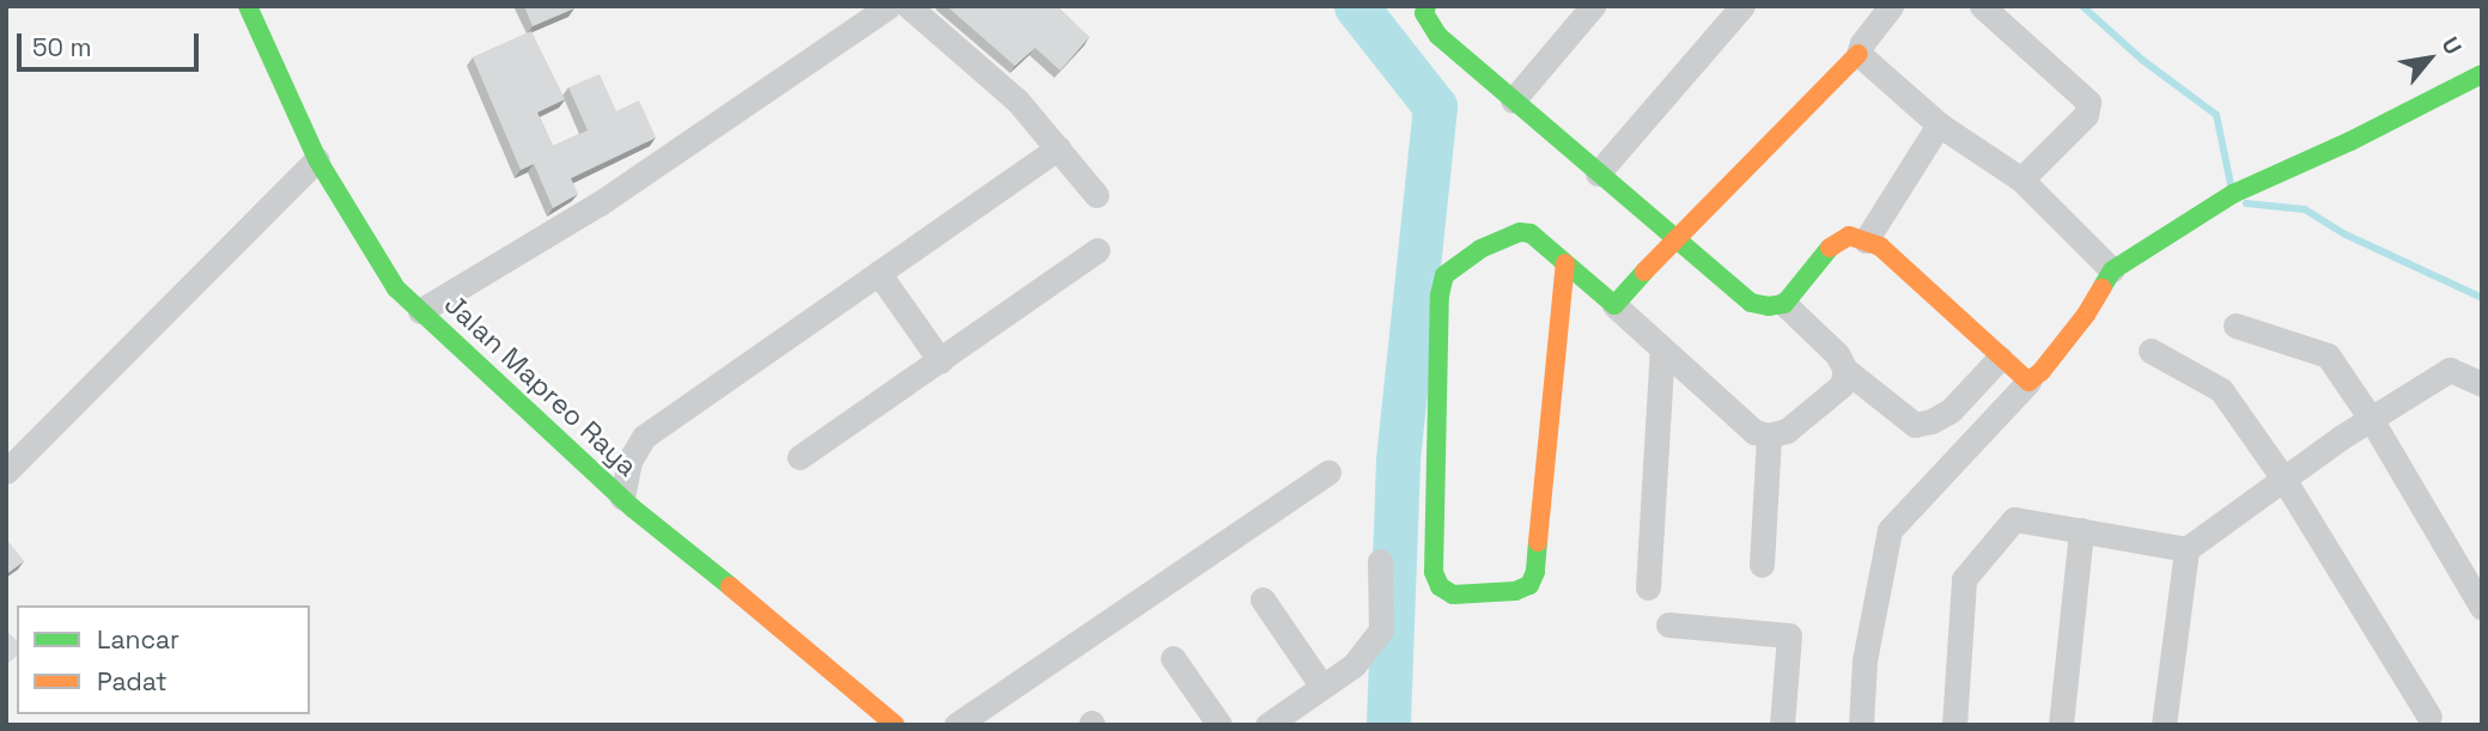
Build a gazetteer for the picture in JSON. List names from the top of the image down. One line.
{"streets":{"street":["Jalan Mapreo Raya"]},"legend":["Lancar","Padat"],"scale_bar":"50 m","north":"top right"}
